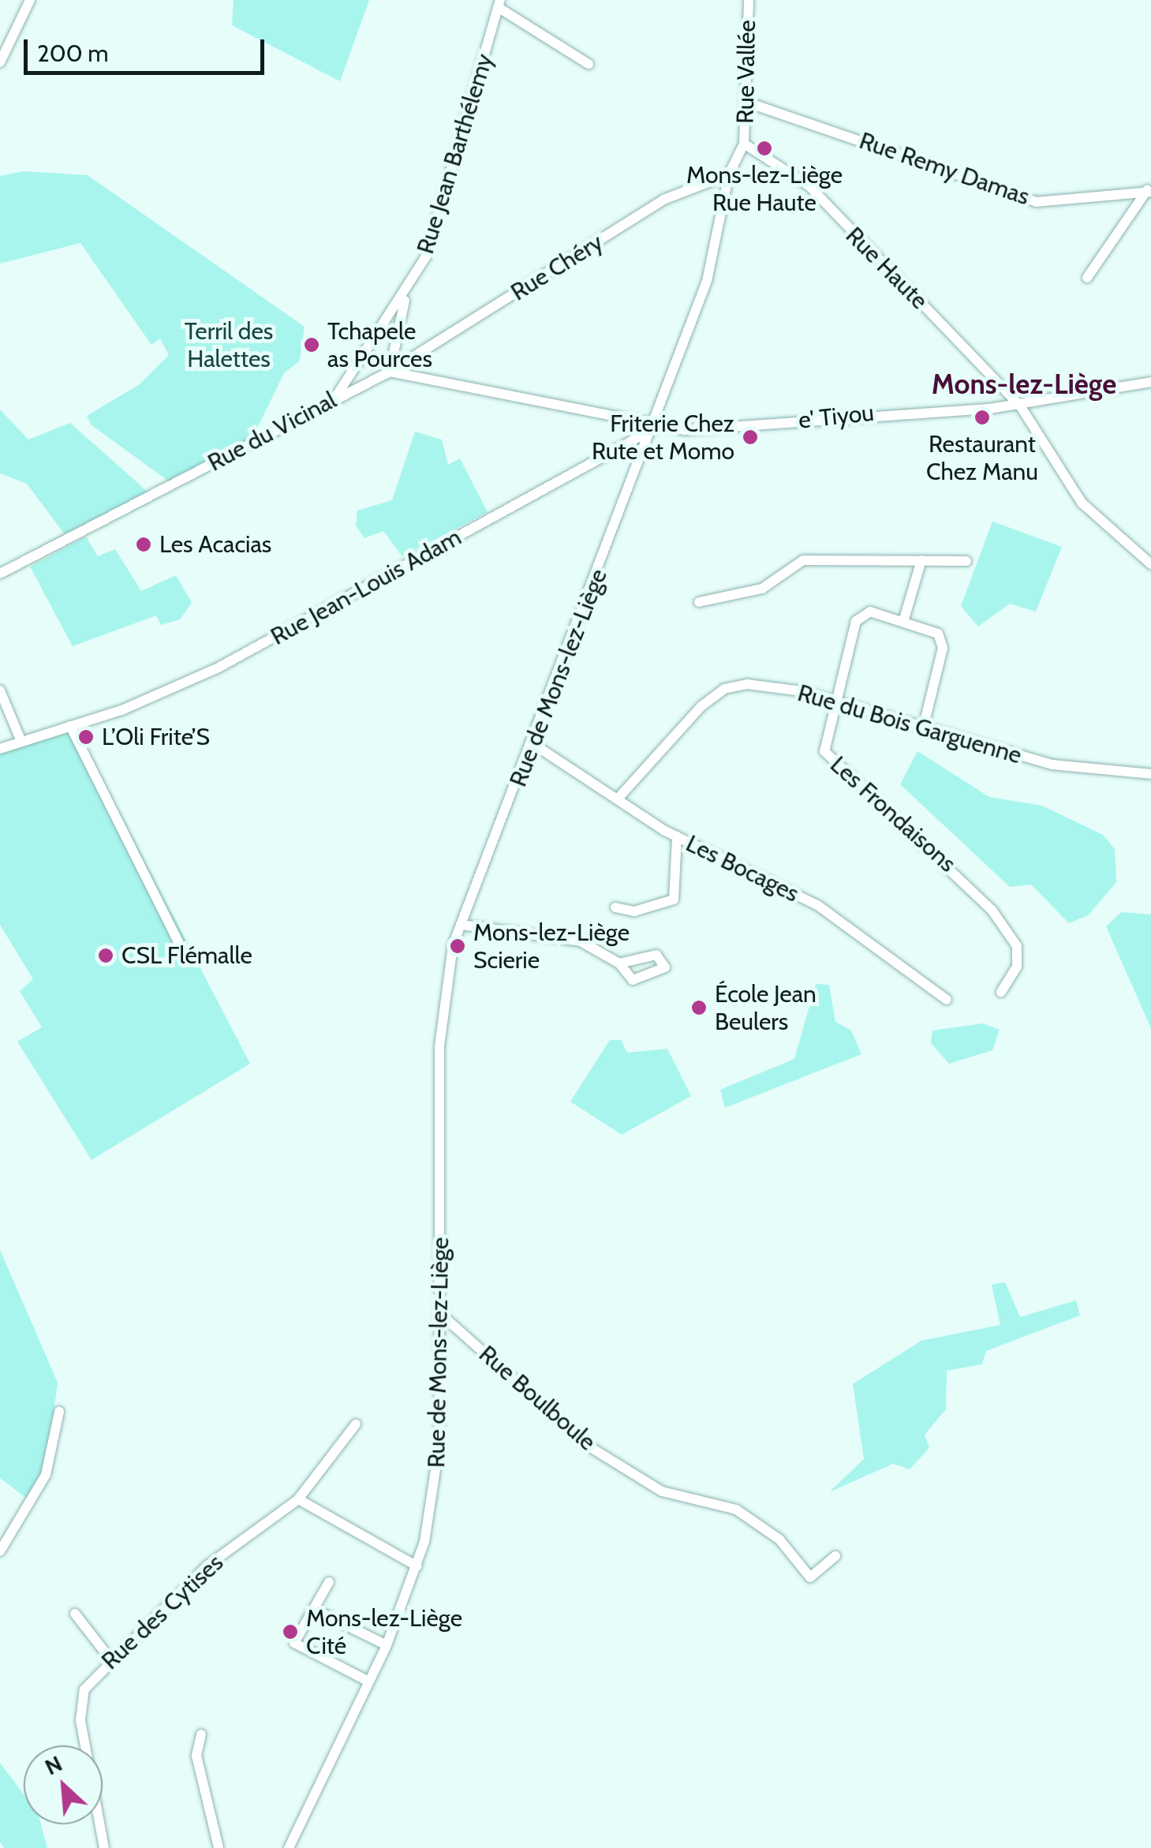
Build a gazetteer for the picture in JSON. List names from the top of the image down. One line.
{"streets":{"street":["Rue Vallée","Rue Jean Barthélemy","Rue Remy Damas","Rue Chéry","Rue Haute","e' Tiyou","Rue du Vicinal","Rue Jean-Louis Adam","Rue de Mons-lez-Liège","Rue du Bois Garguenne","Les Frondaisons","Les Bocages","Rue Boulboule","Rue des Cytises"]},"crossings":[["Rue Vallée","Rue Remy Damas"],["Rue Vallée","Rue Chéry"],["Rue Vallée","Rue Haute"],["Rue Vallée","Rue de Mons-lez-Liège"],["Rue Jean Barthélemy","Rue Chéry"],["Rue Jean Barthélemy","Rue du Vicinal"],["Rue Chéry","Rue du Vicinal"],["Rue Chéry","Rue de Mons-lez-Liège"],["Rue Haute","e' Tiyou"],["e' Tiyou","Rue Jean-Louis Adam"],["e' Tiyou","Rue de Mons-lez-Liège"],["Rue Jean-Louis Adam","Rue de Mons-lez-Liège"],["Rue de Mons-lez-Liège","Les Bocages"],["Rue de Mons-lez-Liège","Rue Boulboule"],["Rue du Bois Garguenne","Les Frondaisons"],["Rue du Bois Garguenne","Les Bocages"]],"districts":["Mons-lez-Liège"],"parks":["Terril des Halettes"],"places":["Mons-lez-Liège Rue Haute","Tchapele as Pources","Restaurant Chez Manu","Friterie Chez Rute et Momo","Les Acacias","L’Oli Frite’S","Mons-lez-Liège Scierie","CSL Flémalle","École Jean Beulers","Mons-lez-Liège Cité"],"scale_bar":"200 m","north":"top left"}
